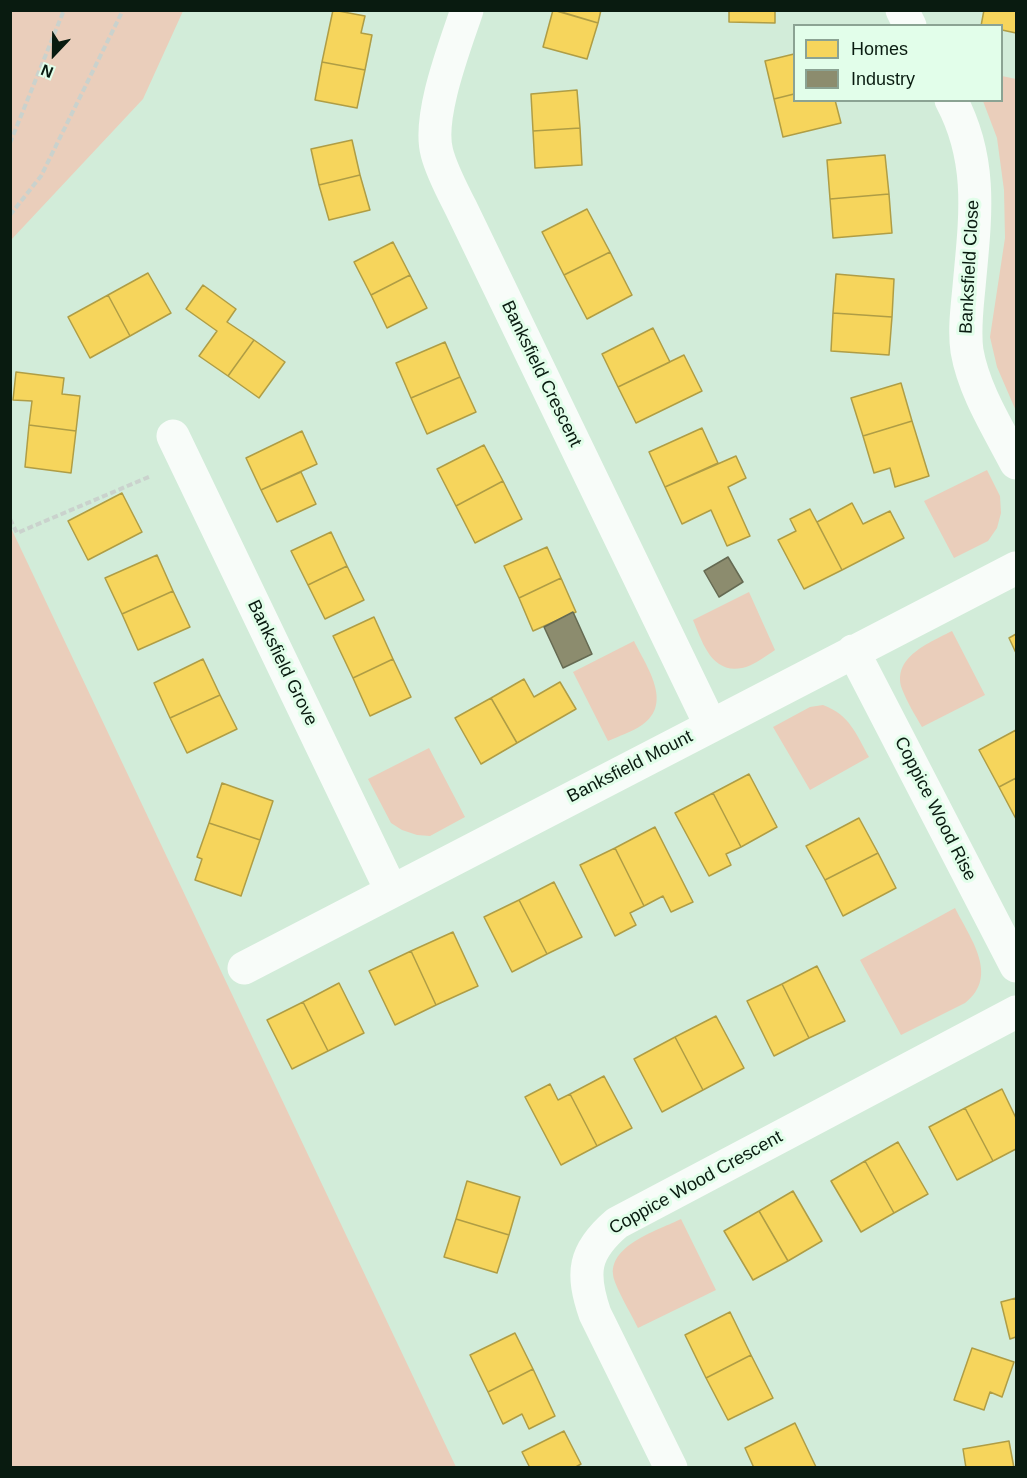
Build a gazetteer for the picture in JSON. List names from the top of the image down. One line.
{"streets":{"street":["Banksfield Close","Banksfield Crescent","Banksfield Grove","Banksfield Mount","Coppice Wood Rise","Coppice Wood Crescent"]},"crossings":[["Banksfield Crescent","Banksfield Mount"],["Banksfield Grove","Banksfield Mount"],["Banksfield Mount","Coppice Wood Rise"]],"legend":["Homes","Industry"],"north":"bottom"}
